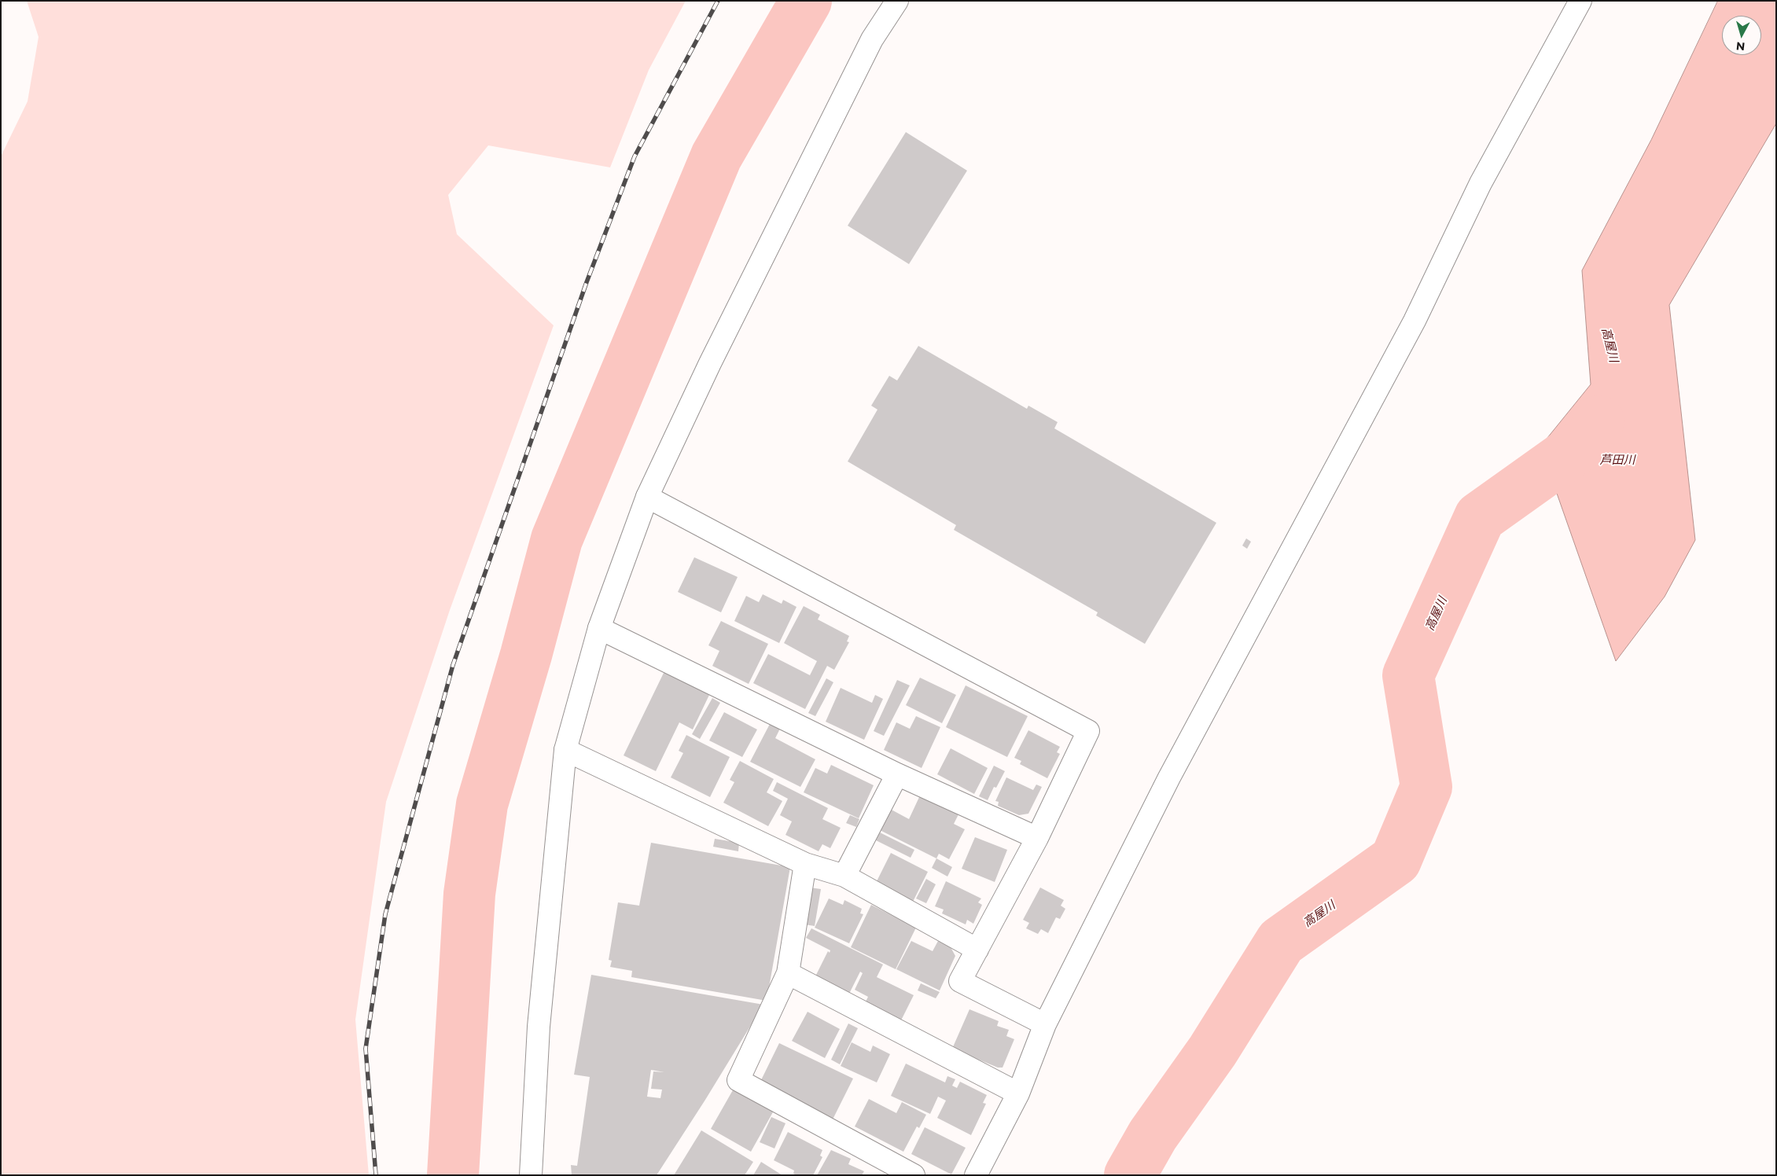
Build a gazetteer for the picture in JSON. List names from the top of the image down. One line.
{"water":["高屋川","芦田川"],"north":"bottom"}
